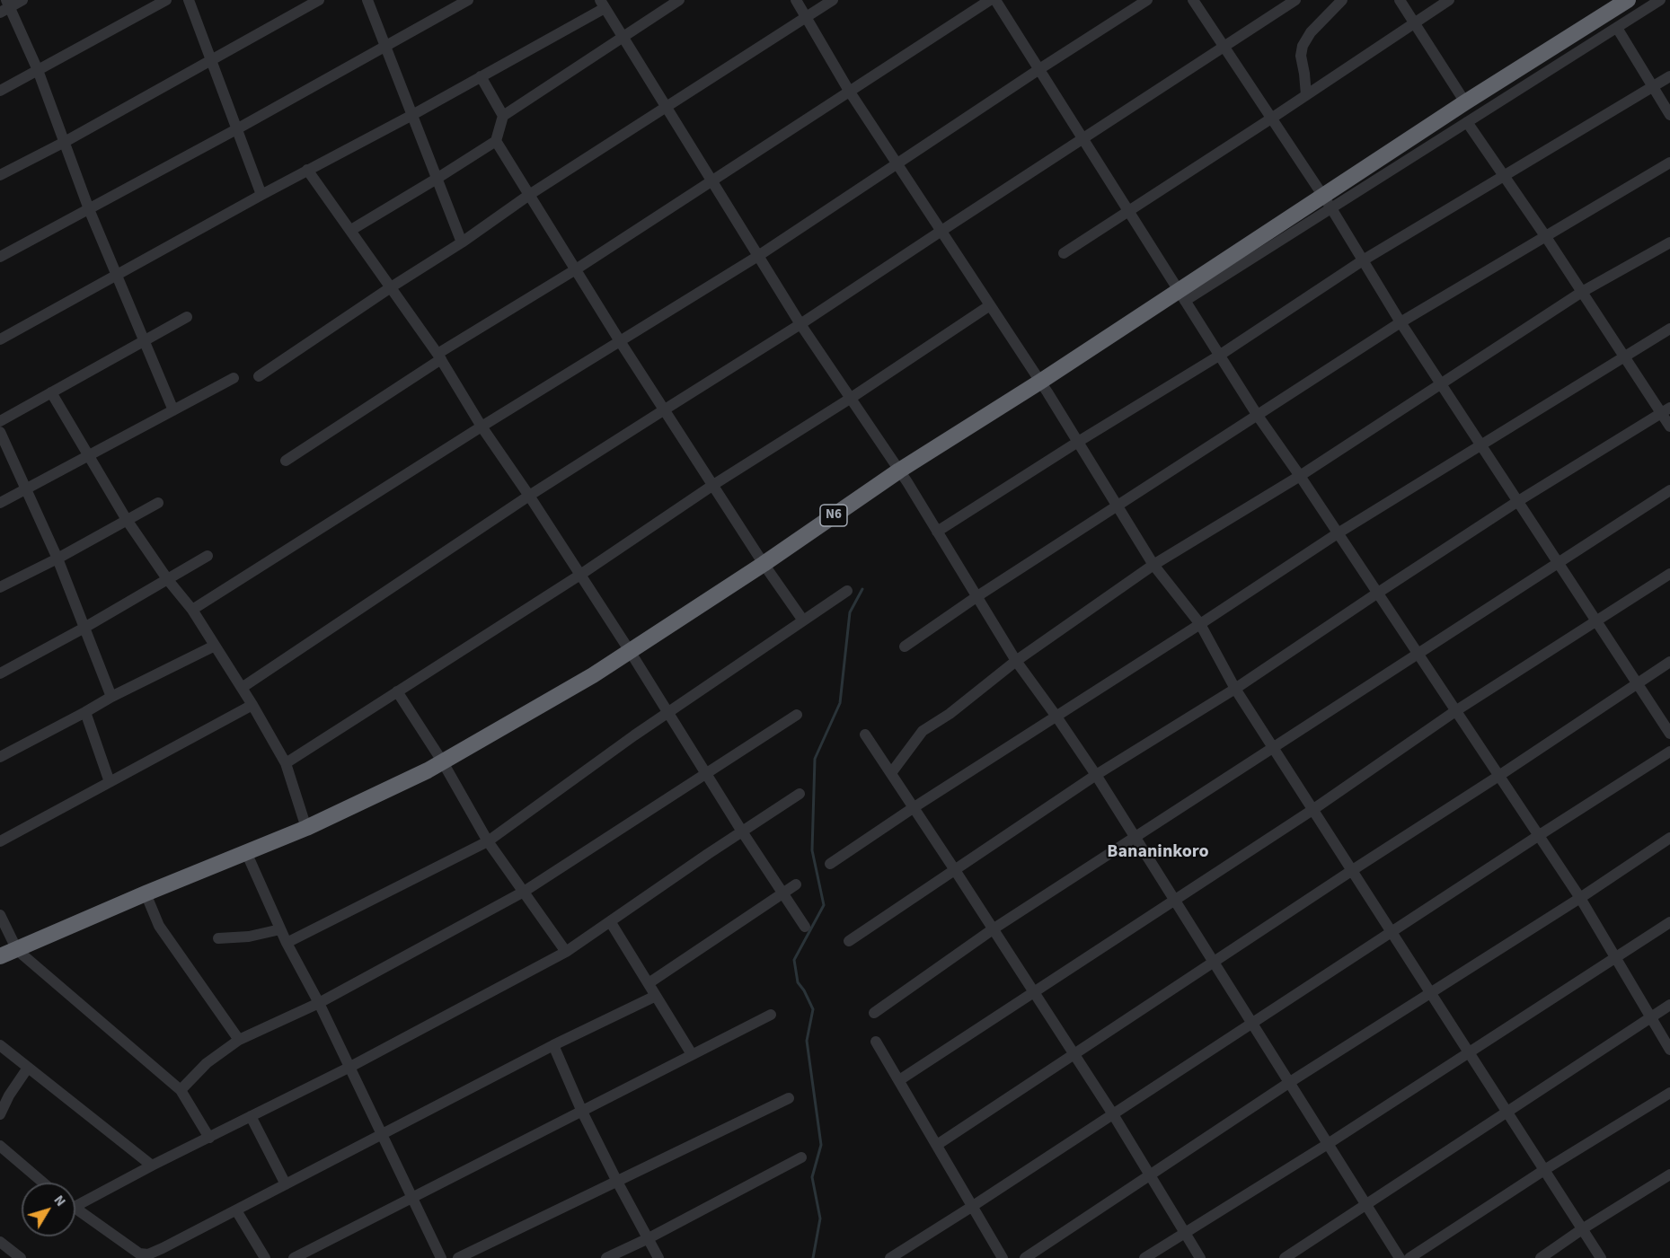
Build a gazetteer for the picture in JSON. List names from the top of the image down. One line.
{"streets":{"highway":["N6"]},"districts":["Bananinkoro"],"north":"top right"}
